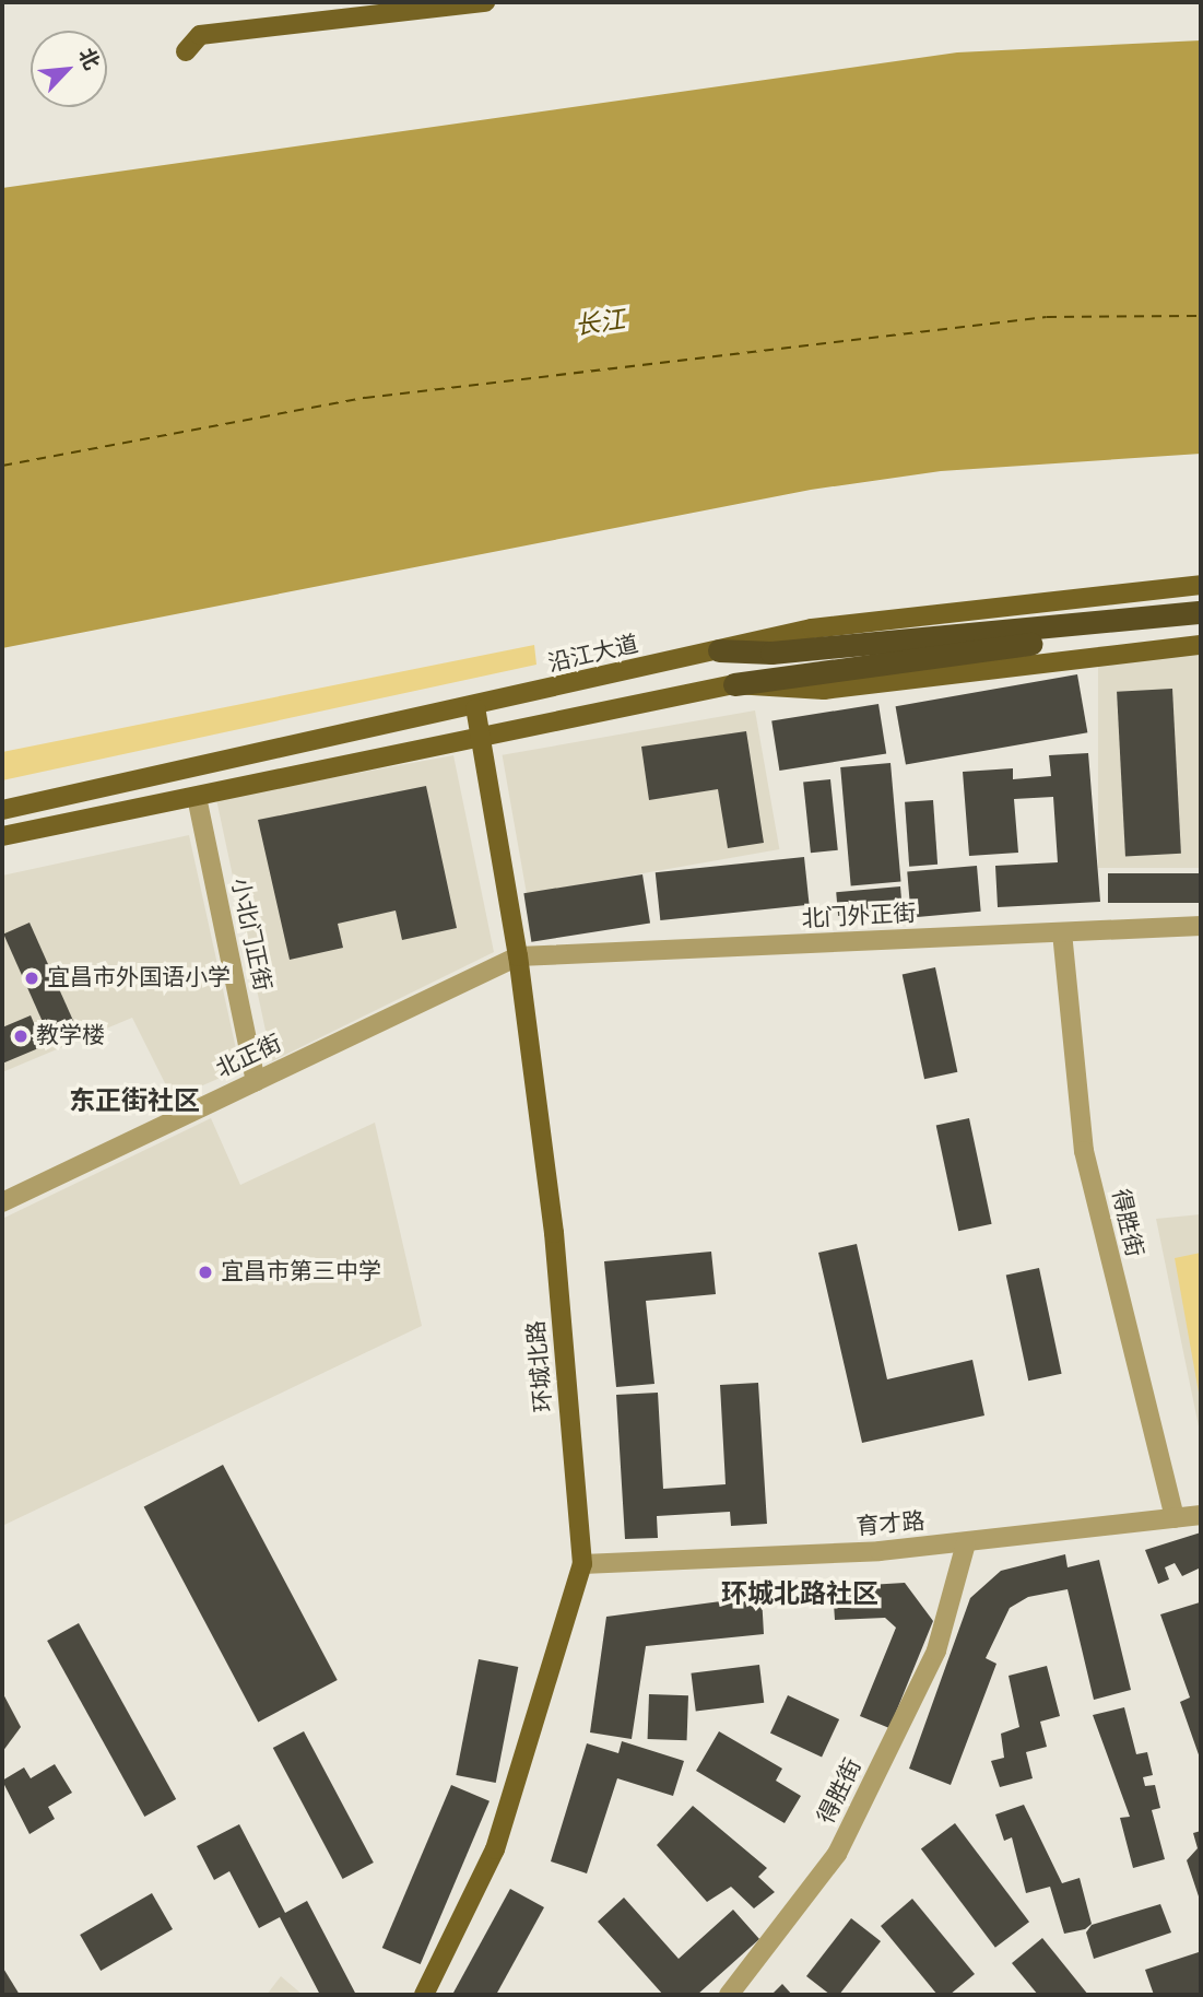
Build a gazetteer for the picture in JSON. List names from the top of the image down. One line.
{"streets":{"main road":["沿江大道","环城北路"],"street":["北门外正街","小北门正街","北正街","得胜街","育才路"]},"crossings":[["沿江大道","环城北路"],["北门外正街","北正街"],["北门外正街","得胜街"],["北门外正街","环城北路"],["小北门正街","北正街"],["北正街","环城北路"],["得胜街","育才路"],["环城北路","育才路"]],"districts":["东正街社区","环城北路社区"],"water":["长江"],"places":["宜昌市外国语小学","教学楼","宜昌市第三中学"],"north":"top right"}
